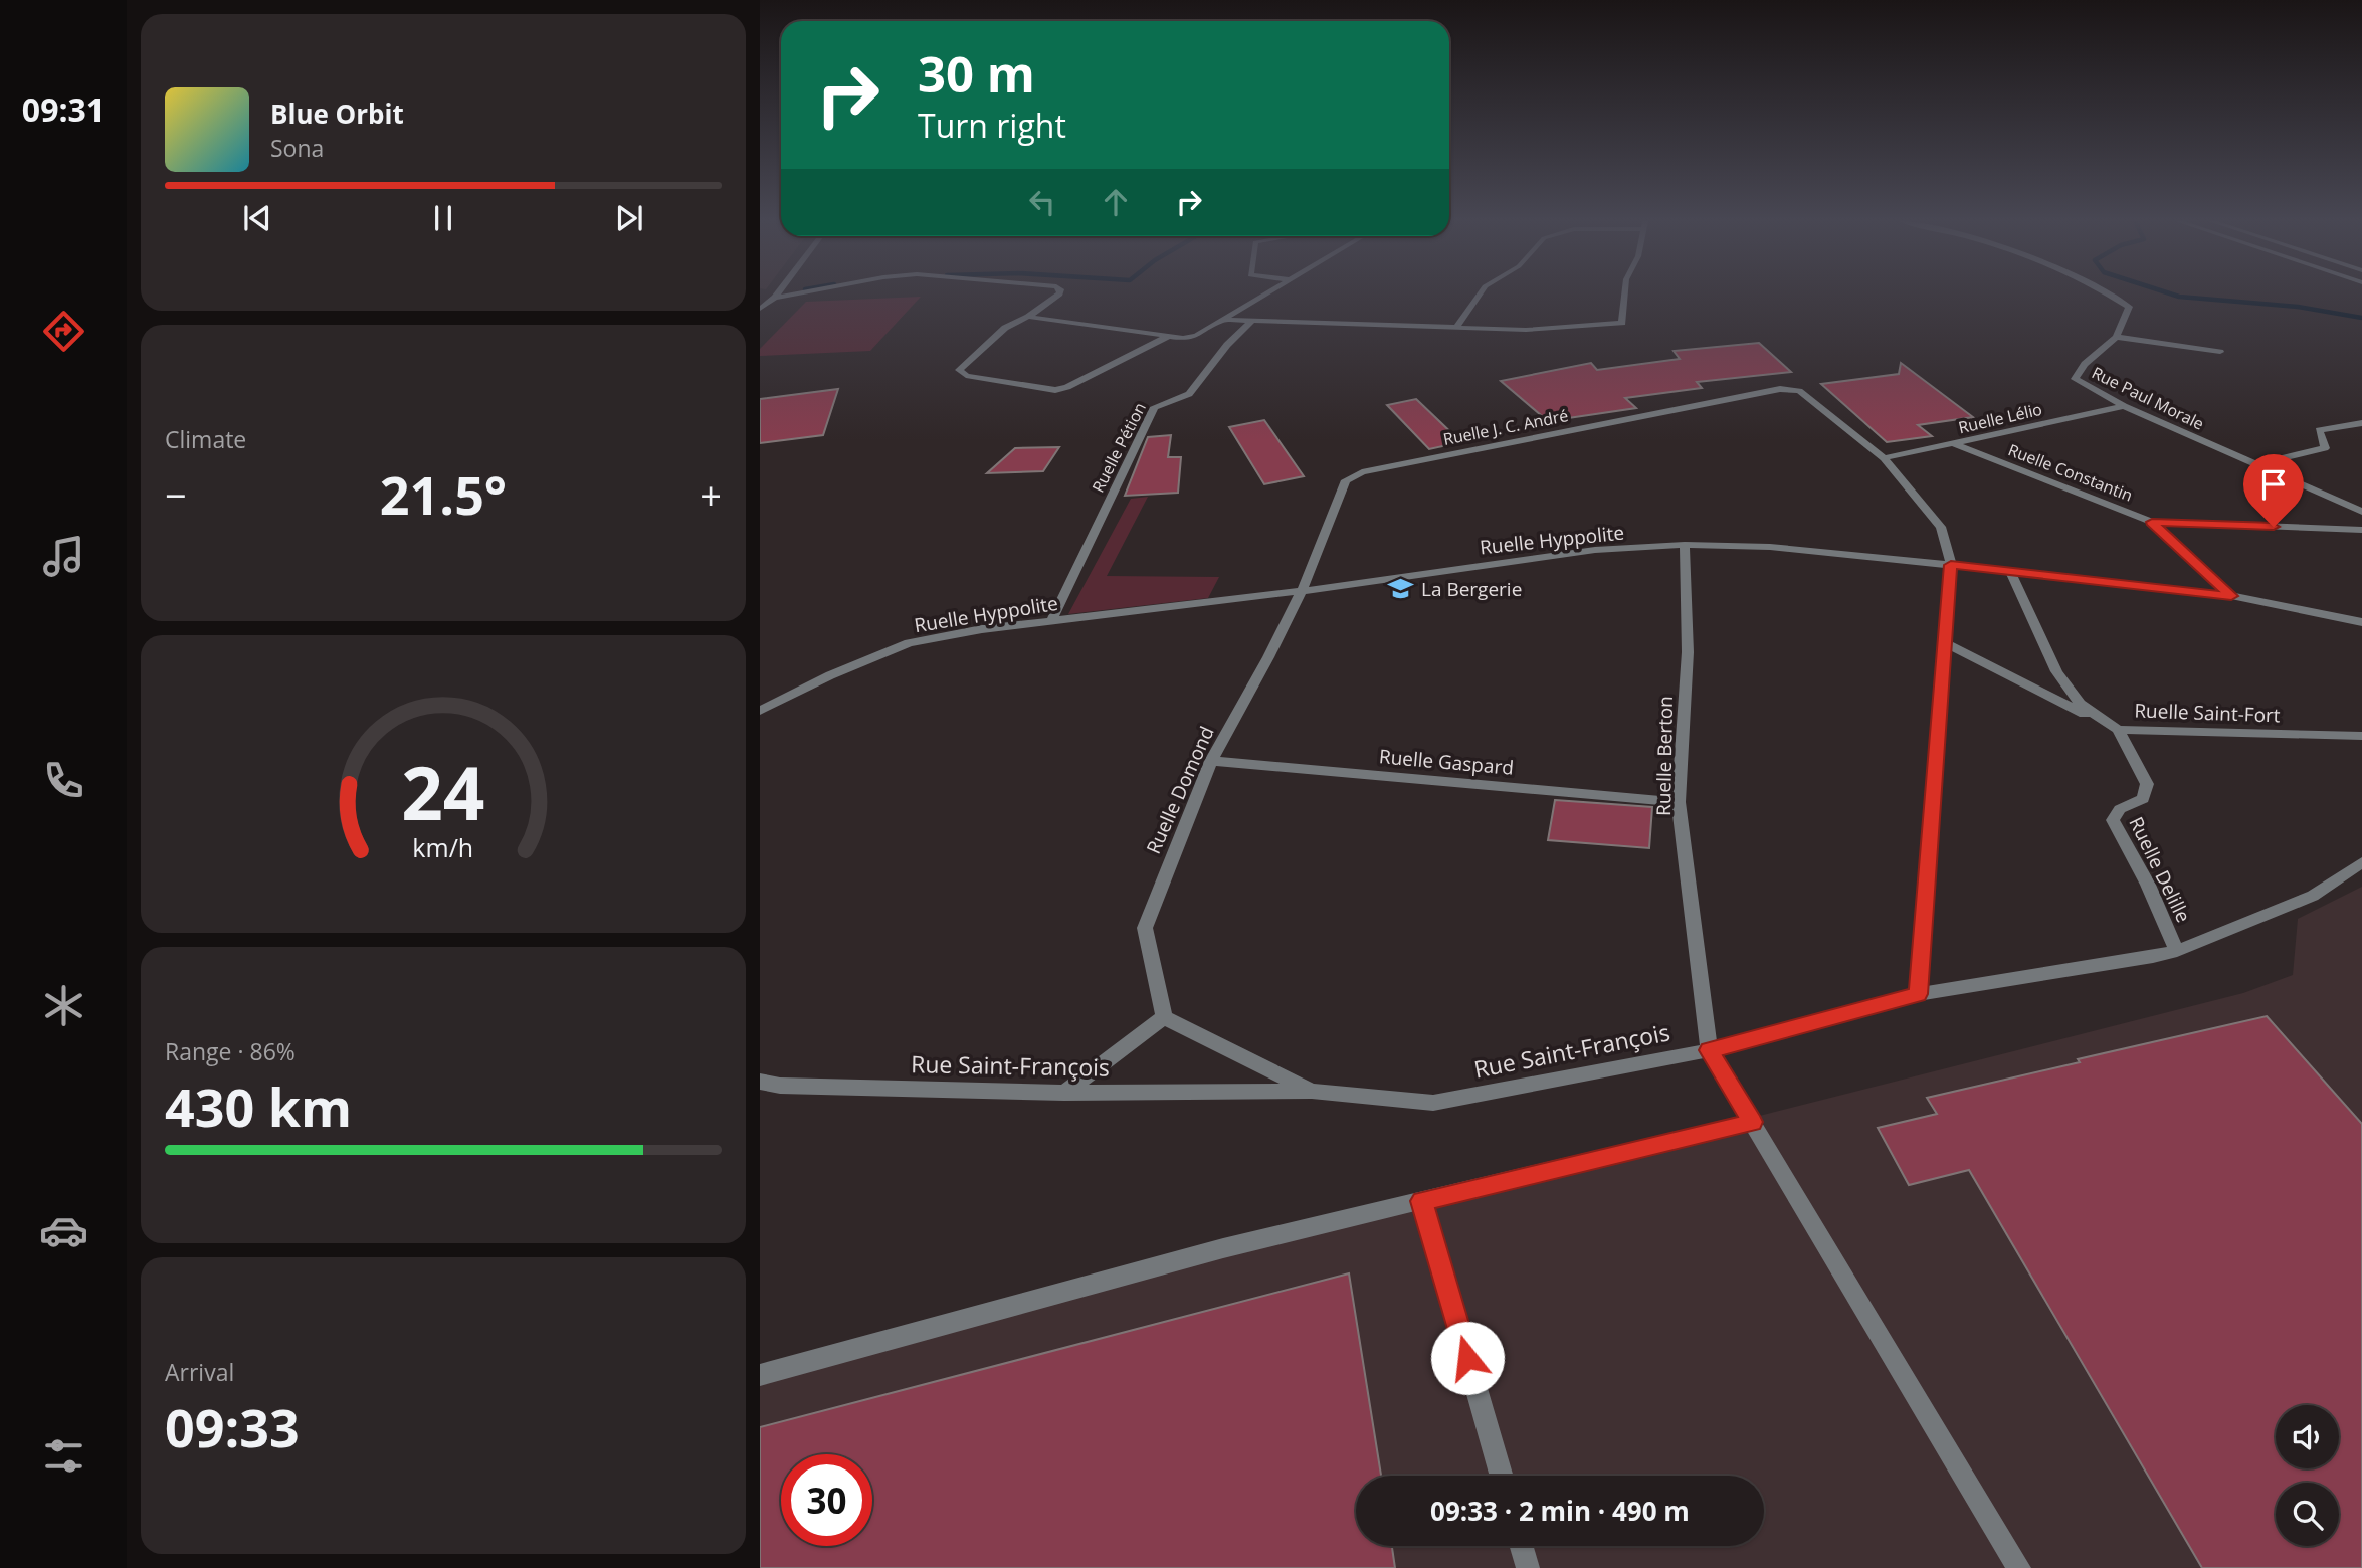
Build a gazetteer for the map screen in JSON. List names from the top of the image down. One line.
{"streets":{"street":["Rue Paul Morale","Ruelle Lélio","Ruelle J. C. André","Ruelle Pétion","Ruelle Constantin","Ruelle Hyppolite","Ruelle Saint-Fort","Ruelle Berton","Ruelle Gaspard","Ruelle Domond","Ruelle Delille","Rue Saint-François"]},"crossings":[["Rue Paul Morale","Ruelle Lélio"],["Ruelle Lélio","Ruelle J. C. André"],["Ruelle Lélio","Ruelle Constantin"],["Ruelle J. C. André","Ruelle Hyppolite"],["Ruelle J. C. André","Ruelle Domond"],["Ruelle Pétion","Ruelle Hyppolite"],["Ruelle Constantin","Ruelle Hyppolite"],["Ruelle Hyppolite","Ruelle Berton"],["Ruelle Hyppolite","Ruelle Domond"],["Ruelle Hyppolite","Ruelle Delille"],["Ruelle Saint-Fort","Ruelle Delille"],["Ruelle Berton","Ruelle Gaspard"],["Ruelle Berton","Rue Saint-François"],["Ruelle Gaspard","Ruelle Domond"],["Ruelle Delille","Rue Saint-François"]],"places":{"school or university":["La Bergerie"]},"page":{"tabs":"09:31","turn":["30 m","Turn right"],"song":["Blue Orbit","Sona"],"tile":["Climate",["Range · 86%","430 km"],["Arrival","09:33"]],"heat":["−","21.5°","+"],"limit":"30","trip":"09:33 · 2 min · 490 m","gauge":["24","km/h"]}}
